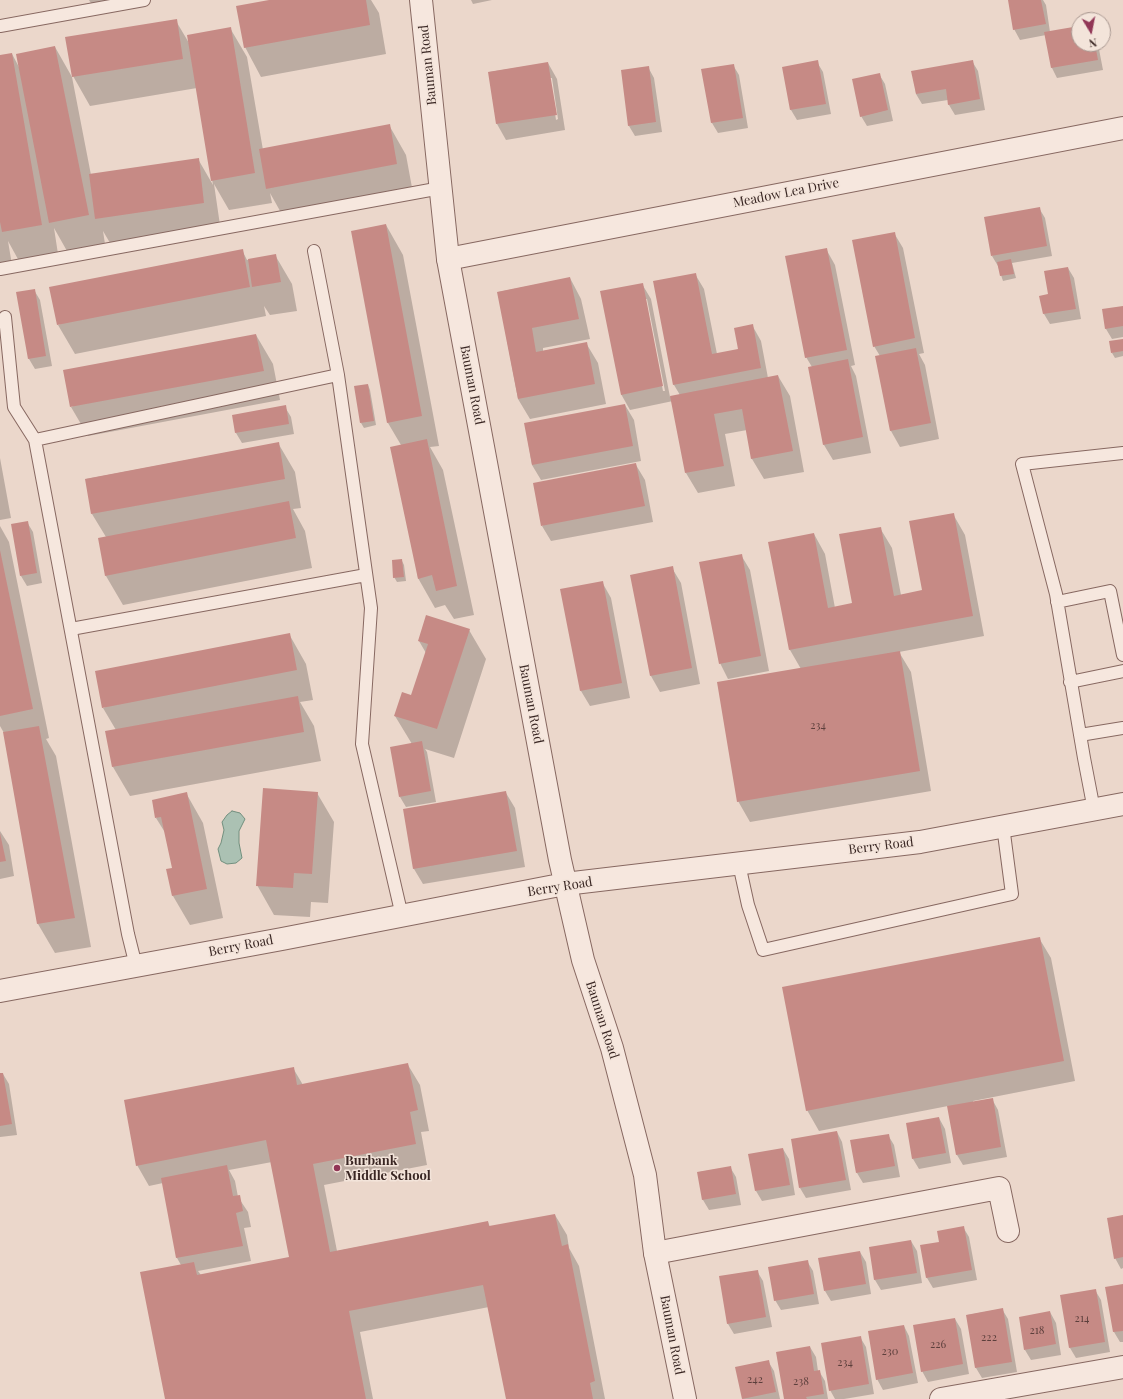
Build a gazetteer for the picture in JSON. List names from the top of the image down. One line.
{"streets":{"street":["Bauman Road","Meadow Lea Drive","Berry Road"]},"crossings":[["Bauman Road","Meadow Lea Drive"],["Bauman Road","Berry Road"]],"places":["Burbank Middle School"],"house_numbers":["234","214","218","222","226","230","234","242","238"],"north":"bottom"}
